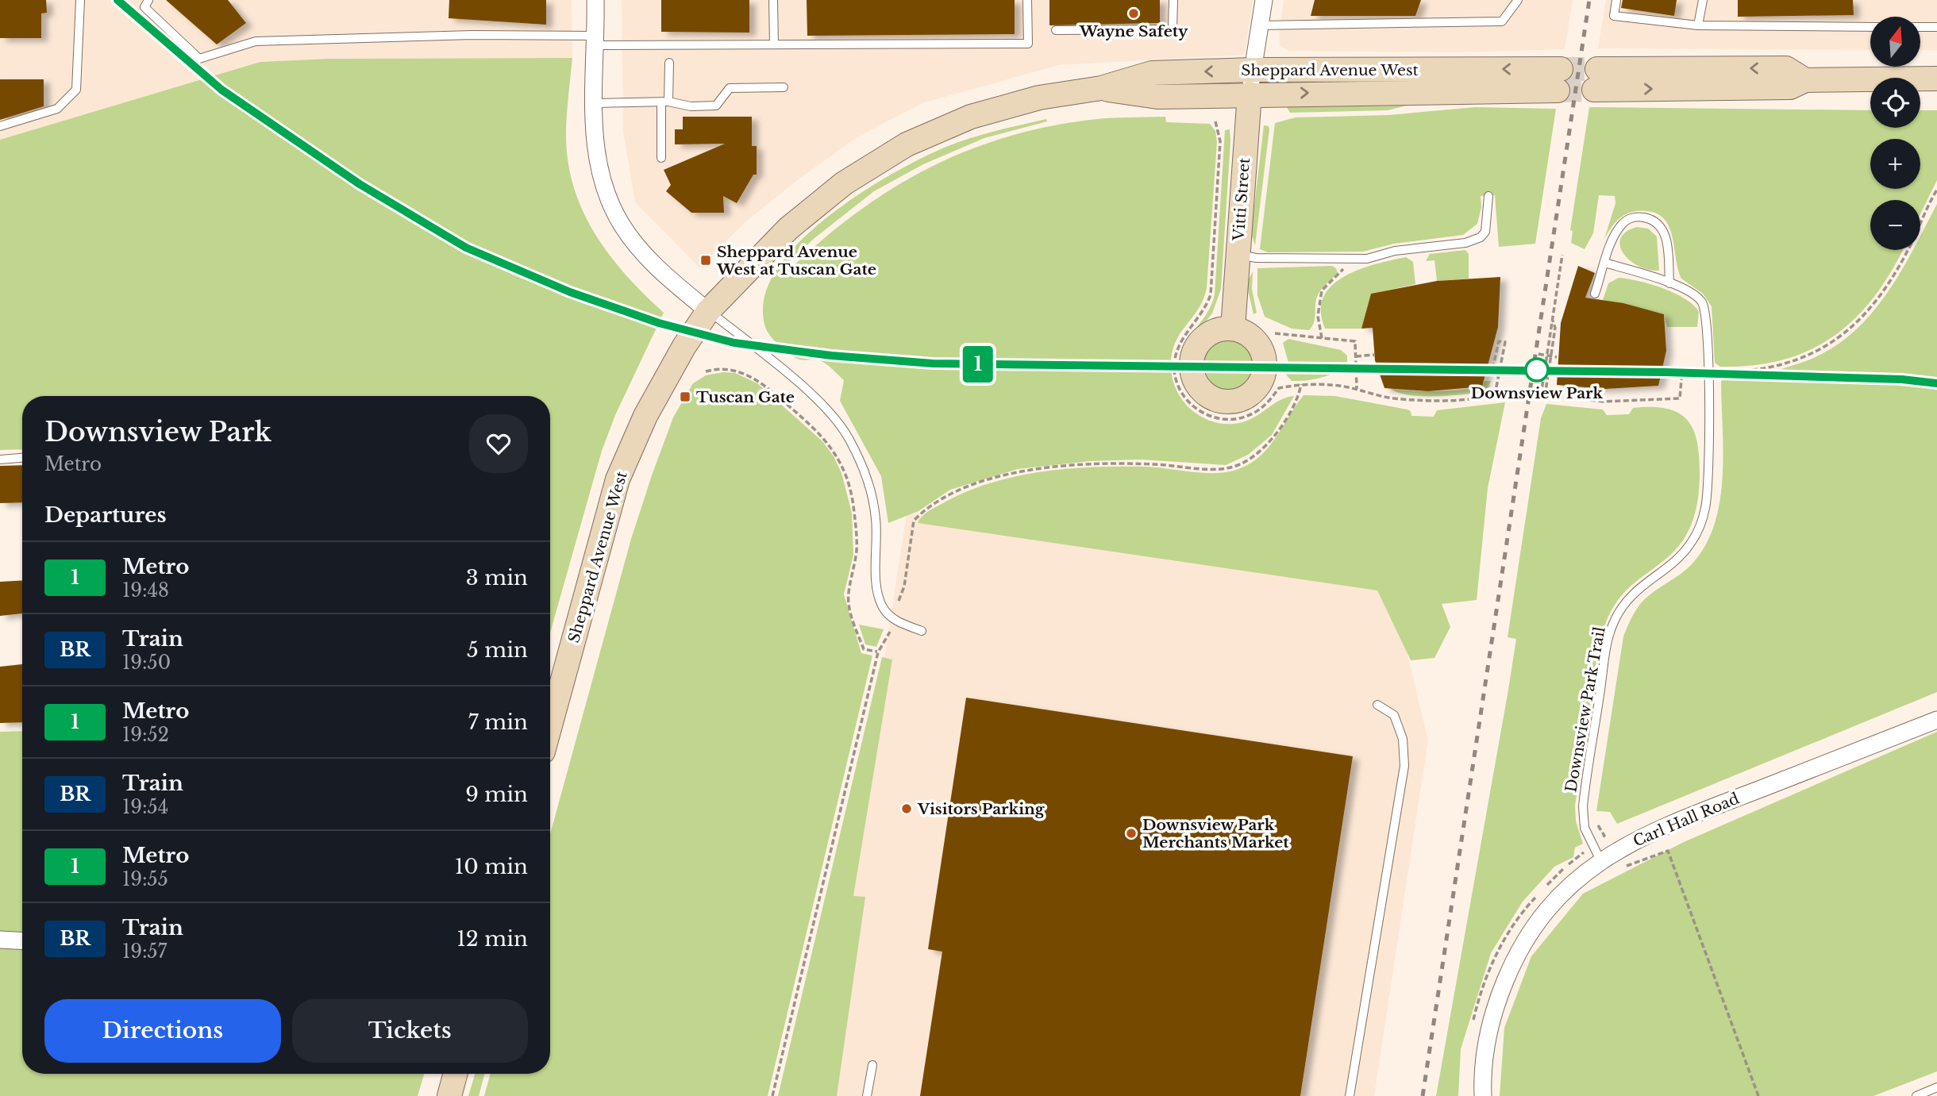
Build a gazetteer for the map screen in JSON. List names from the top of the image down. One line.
{"streets":{"main road":["Sheppard Avenue West","Vitti Street"],"street":["Carl Hall Road"],"lane":["Downsview Park Trail"]},"crossings":[["Sheppard Avenue West","Vitti Street"],["Downsview Park Trail","Carl Hall Road"]],"places":{"other":["Wayne Safety","Downsview Park","Visitors Parking","Downsview Park Merchants Market"],"transit":["Sheppard Avenue West at Tuscan Gate","Tuscan Gate"]},"lines":["metro line 1"],"north":"top","page":{"on_map":"1","map_buttons":["+","−"],"heading":[["Downsview Park","Metro"],"Departures"],"list":[{"mark":"1","name":"Metro","note":"19:48","value":"3 min"},{"mark":"BR","name":"Train","note":"19:50","value":"5 min"},{"mark":"1","name":"Metro","note":"19:52","value":"7 min"},{"mark":"BR","name":"Train","note":"19:54","value":"9 min"},{"mark":"1","name":"Metro","note":"19:55","value":"10 min"},{"mark":"BR","name":"Train","note":"19:57","value":"12 min"}],"buttons":["Directions","Tickets"]}}
